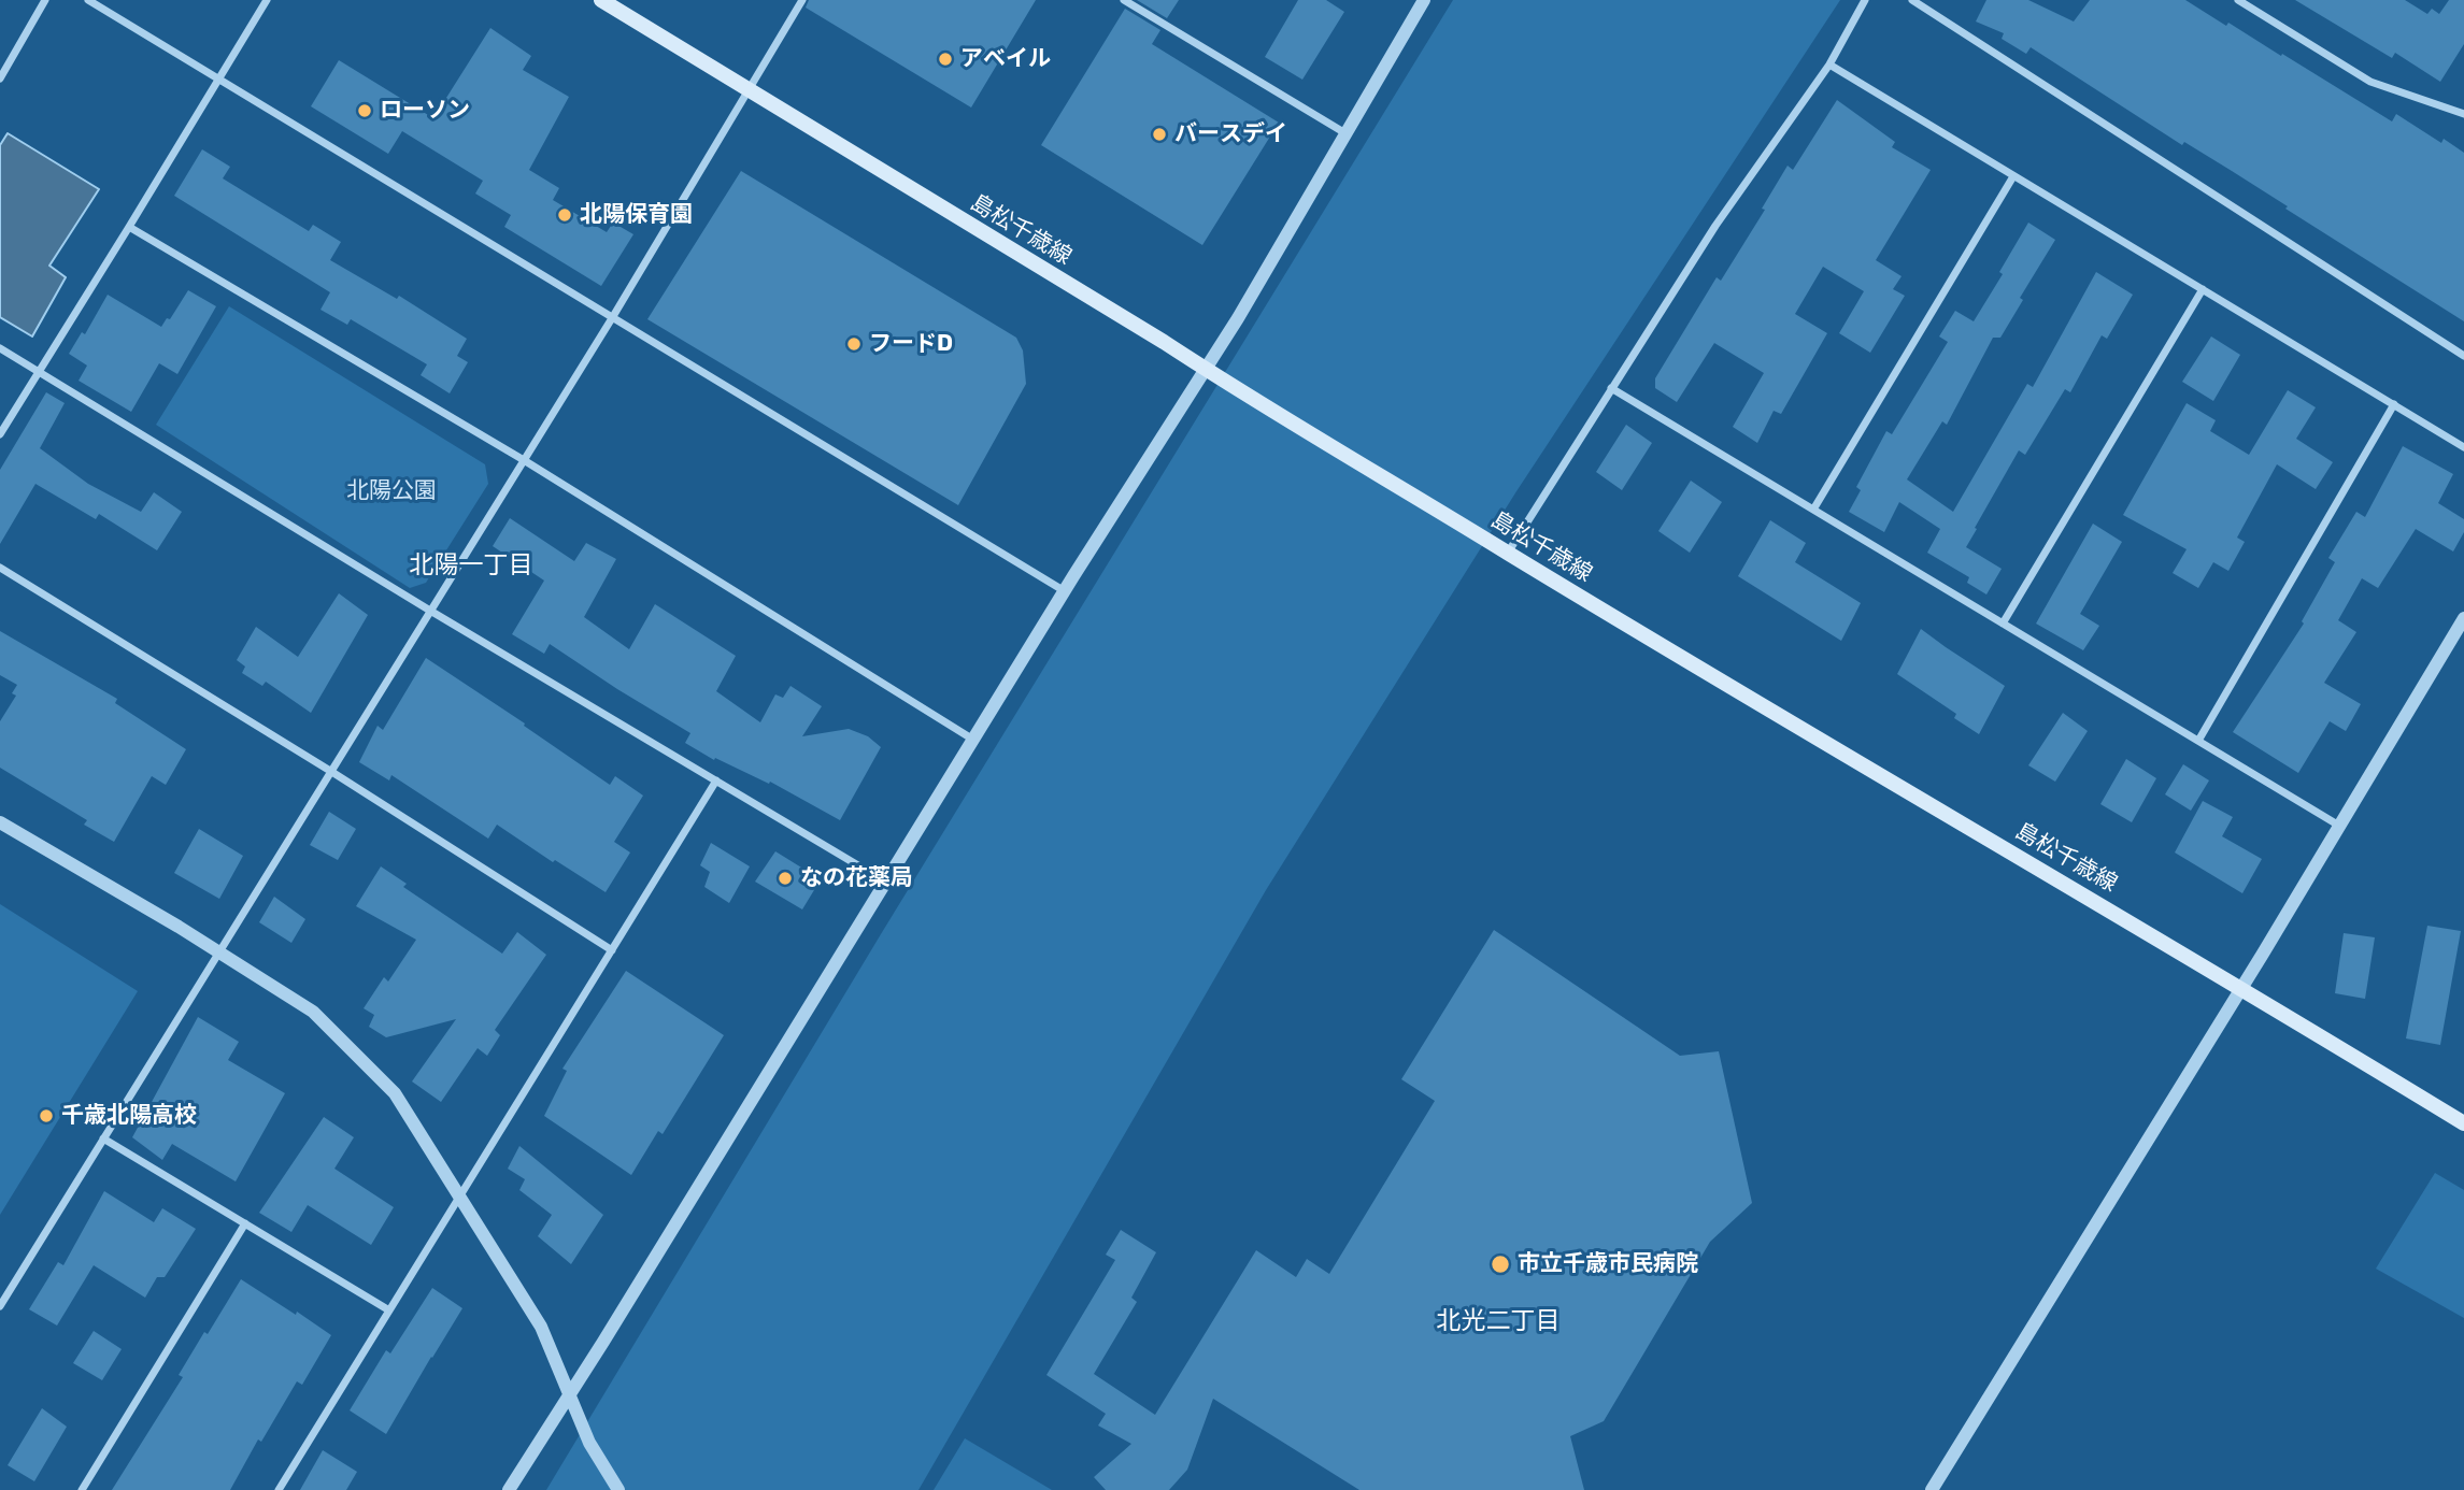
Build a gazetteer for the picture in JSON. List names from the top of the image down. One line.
{"streets":{"main road":["島松千歳線"]},"districts":["北陽一丁目","北光二丁目"],"parks":["北陽公園"],"places":["アベイル","ローソン","バースデイ","北陽保育園","フードD","なの花薬局","千歳北陽高校","市立千歳市民病院"]}
